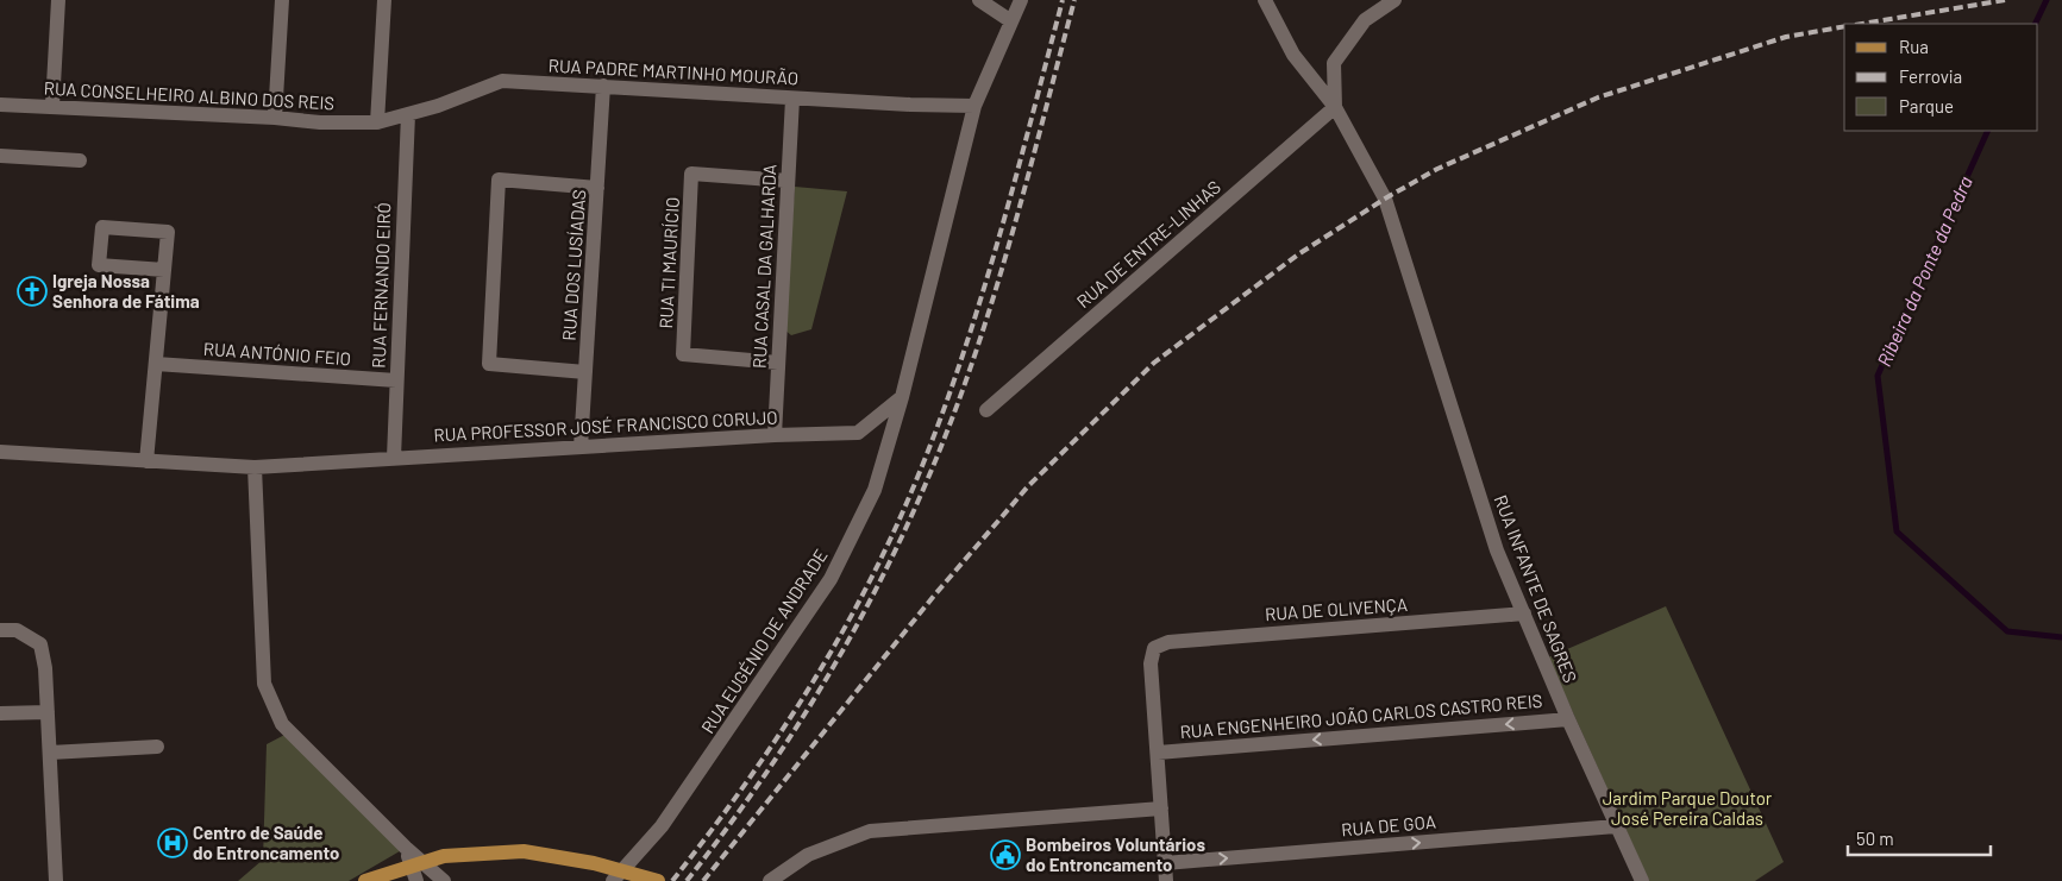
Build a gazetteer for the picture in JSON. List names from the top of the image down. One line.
{"streets":{"street":["RUA PADRE MARTINHO MOURÃO","RUA CONSELHEIRO ALBINO DOS REIS","RUA DE ENTRE-LINHAS","RUA TI MAURÍCIO","RUA DOS LUSÍADAS","RUA CASAL DA GALHARDA","RUA FERNANDO EIRÓ","RUA ANTÓNIO FEIO","RUA PROFESSOR JOSÉ FRANCISCO CORUJO","RUA INFANTE DE SAGRES","RUA DE OLIVENÇA","RUA EUGÉNIO DE ANDRADE","RUA ENGENHEIRO JOÃO CARLOS CASTRO REIS","RUA DE GOA"]},"crossings":[["RUA PADRE MARTINHO MOURÃO","RUA CONSELHEIRO ALBINO DOS REIS"],["RUA PADRE MARTINHO MOURÃO","RUA DOS LUSÍADAS"],["RUA PADRE MARTINHO MOURÃO","RUA CASAL DA GALHARDA"],["RUA PADRE MARTINHO MOURÃO","RUA FERNANDO EIRÓ"],["RUA DE ENTRE-LINHAS","RUA INFANTE DE SAGRES"],["RUA TI MAURÍCIO","RUA CASAL DA GALHARDA"],["RUA DOS LUSÍADAS","RUA PROFESSOR JOSÉ FRANCISCO CORUJO"],["RUA CASAL DA GALHARDA","RUA PROFESSOR JOSÉ FRANCISCO CORUJO"],["RUA FERNANDO EIRÓ","RUA ANTÓNIO FEIO"],["RUA FERNANDO EIRÓ","RUA PROFESSOR JOSÉ FRANCISCO CORUJO"],["RUA PROFESSOR JOSÉ FRANCISCO CORUJO","RUA EUGÉNIO DE ANDRADE"],["RUA INFANTE DE SAGRES","RUA DE OLIVENÇA"],["RUA INFANTE DE SAGRES","RUA ENGENHEIRO JOÃO CARLOS CASTRO REIS"],["RUA INFANTE DE SAGRES","RUA DE GOA"],["RUA DE OLIVENÇA","RUA ENGENHEIRO JOÃO CARLOS CASTRO REIS"]],"one_way":["RUA ENGENHEIRO JOÃO CARLOS CASTRO REIS","RUA DE GOA"],"water":["Ribeira da Ponte da Pedra"],"parks":["Jardim Parque Doutor José Pereira Caldas"],"places":{"church":["Igreja Nossa Senhora de Fátima"],"hospital":["Centro de Saúde do Entroncamento"],"public building":["Bombeiros Voluntários do Entroncamento"]},"legend":["Rua","Ferrovia","Parque"],"scale_bar":"50 m"}
